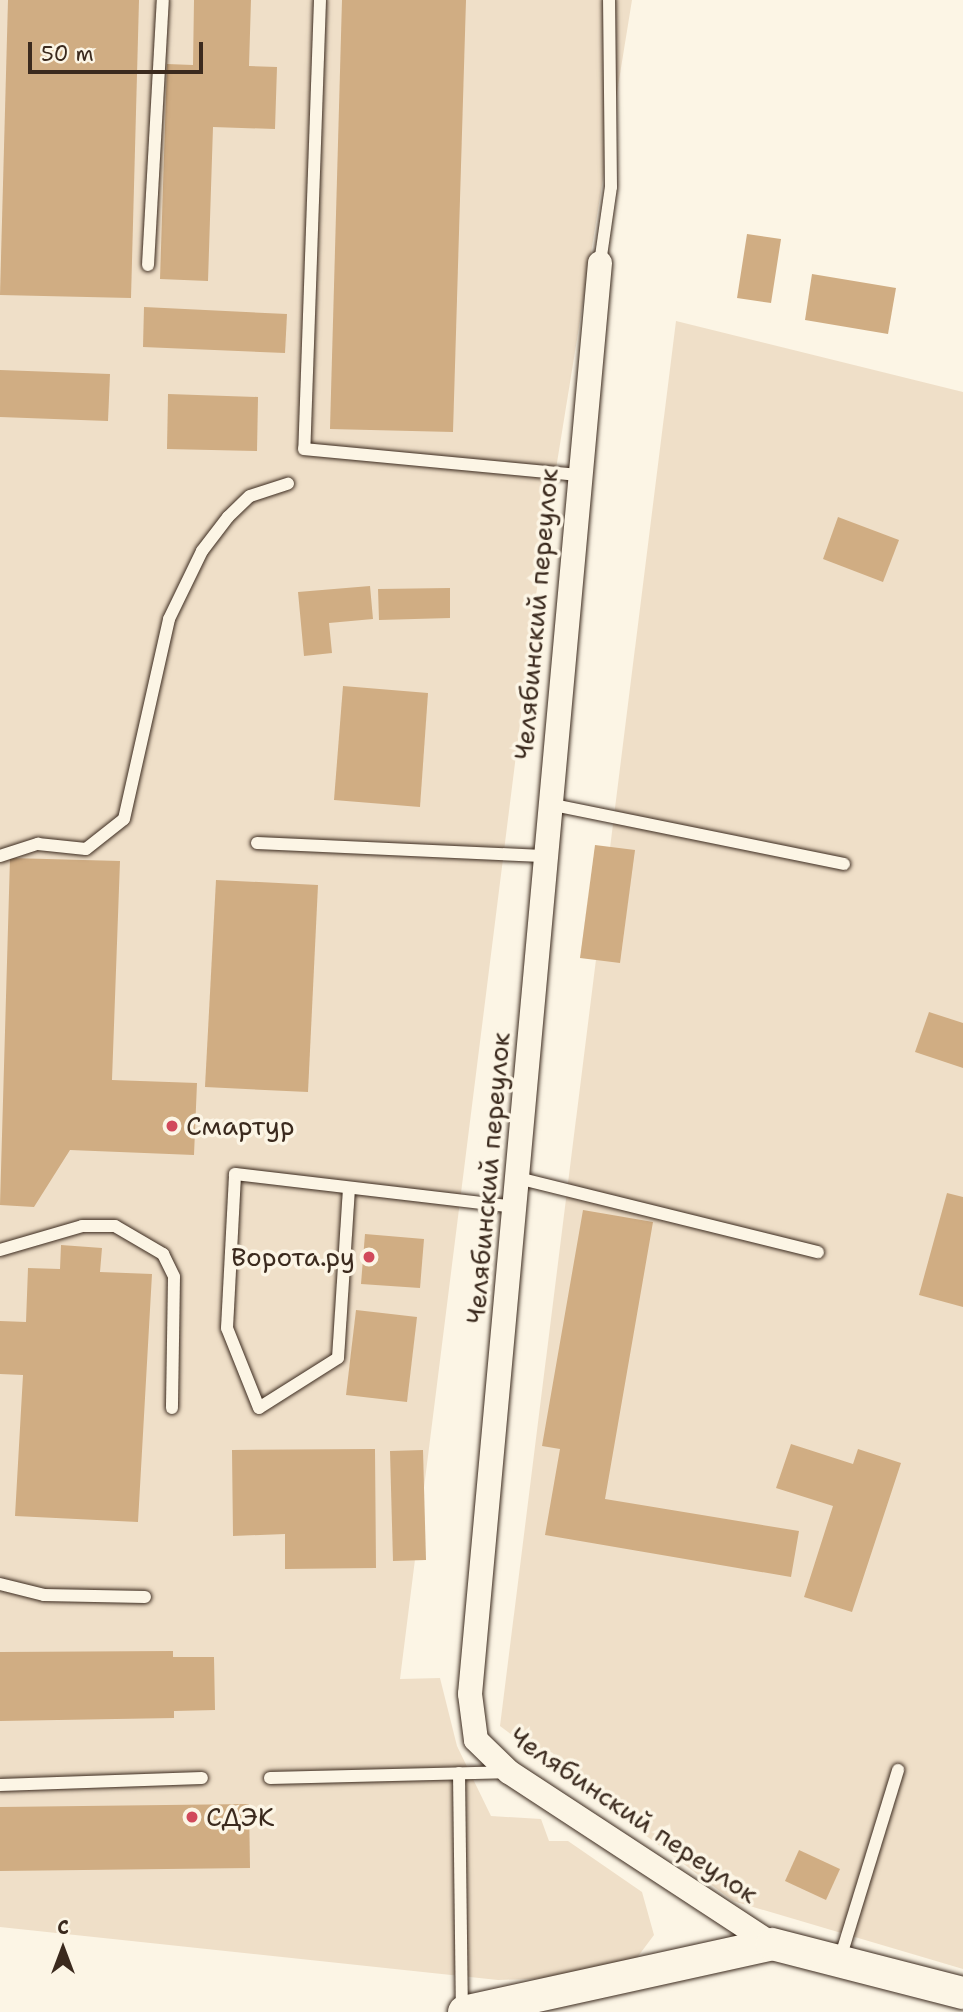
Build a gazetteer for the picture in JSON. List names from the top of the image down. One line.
{"streets":{"street":["Челябинский переулок"]},"places":["Смартур","Ворота.ру","СДЭК"],"scale_bar":"50 m","north":"top"}
